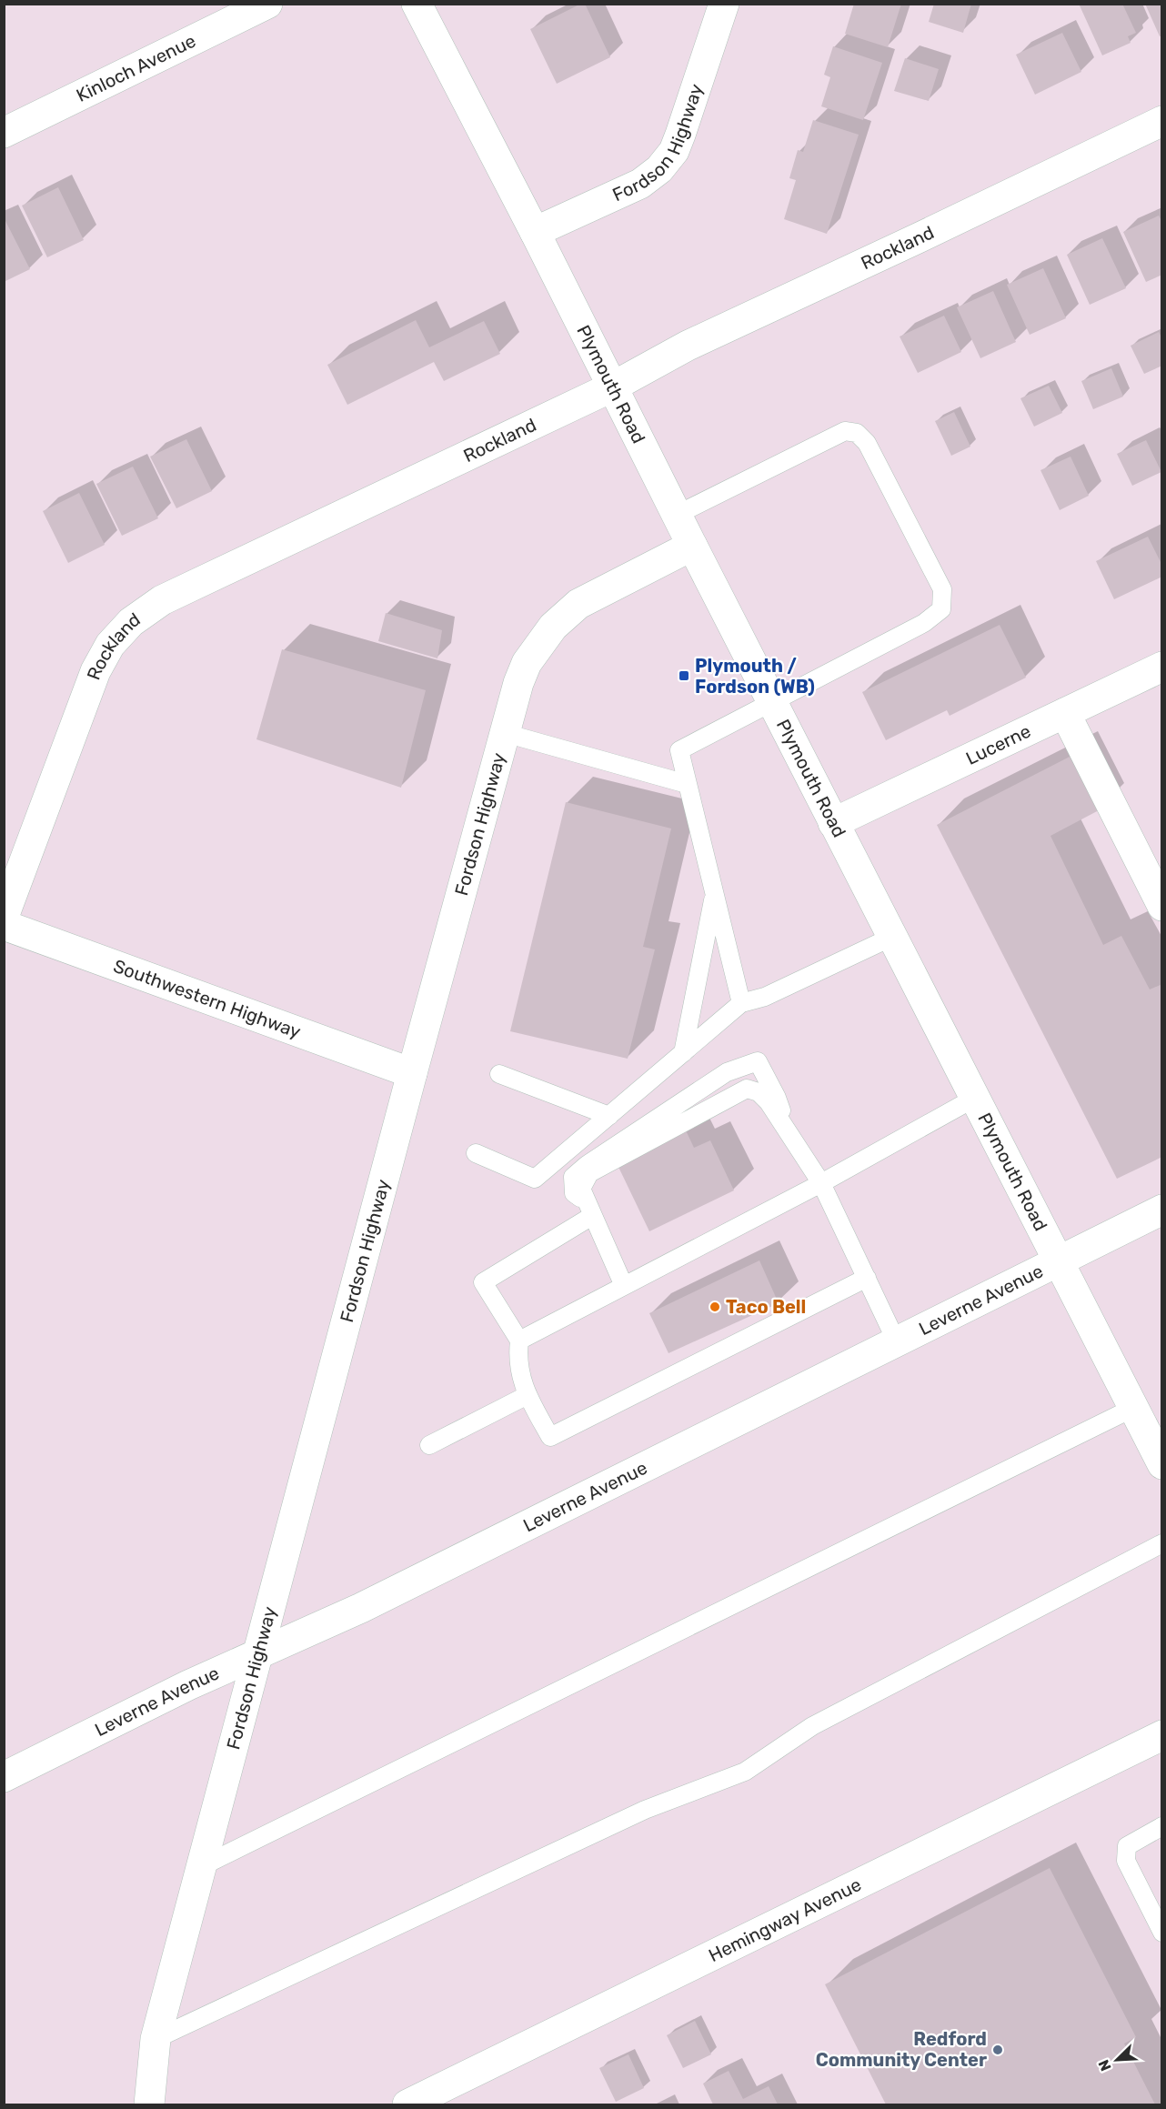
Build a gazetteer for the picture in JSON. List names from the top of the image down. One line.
{"streets":{"street":["Kinloch Avenue","Fordson Highway","Rockland","Plymouth Road","Lucerne","Southwestern Highway","Leverne Avenue","Hemingway Avenue"]},"crossings":[["Fordson Highway","Plymouth Road"],["Fordson Highway","Southwestern Highway"],["Fordson Highway","Leverne Avenue"],["Rockland","Plymouth Road"],["Plymouth Road","Lucerne"],["Plymouth Road","Leverne Avenue"]],"places":{"transit":["Plymouth / Fordson (WB)"],"other":["Taco Bell","Redford Community Center"]},"north":"bottom left"}
